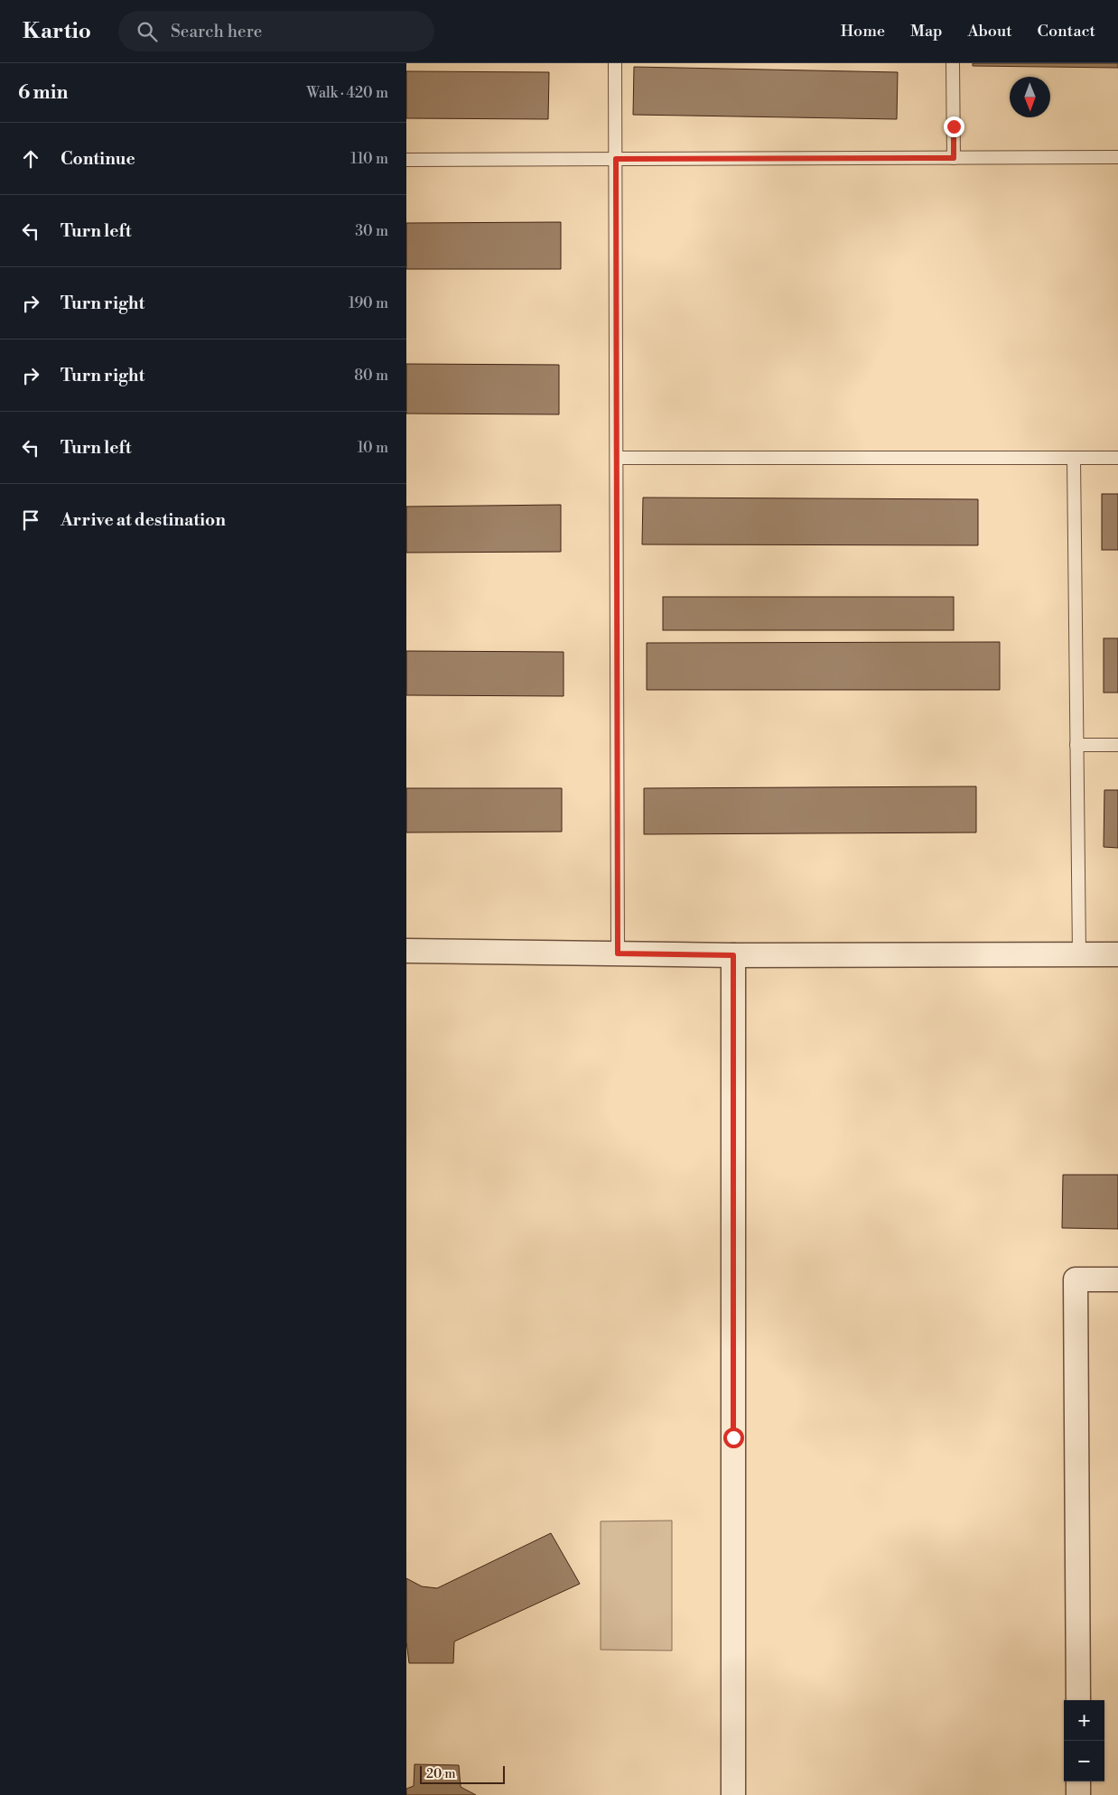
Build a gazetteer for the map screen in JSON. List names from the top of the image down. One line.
{"scale_bar":"20 m","north":"bottom","page":{"header":"Kartio","search":"Search here","nav":["Home","Map","About","Contact"],"heading":["6 min","Walk · 420 m"],"list":[["Continue","110 m"],["Turn left","30 m"],["Turn right","190 m"],["Turn right","80 m"],["Turn left","10 m"],"Arrive at destination"],"map_buttons":["+","−"],"scale":"20 m"}}
